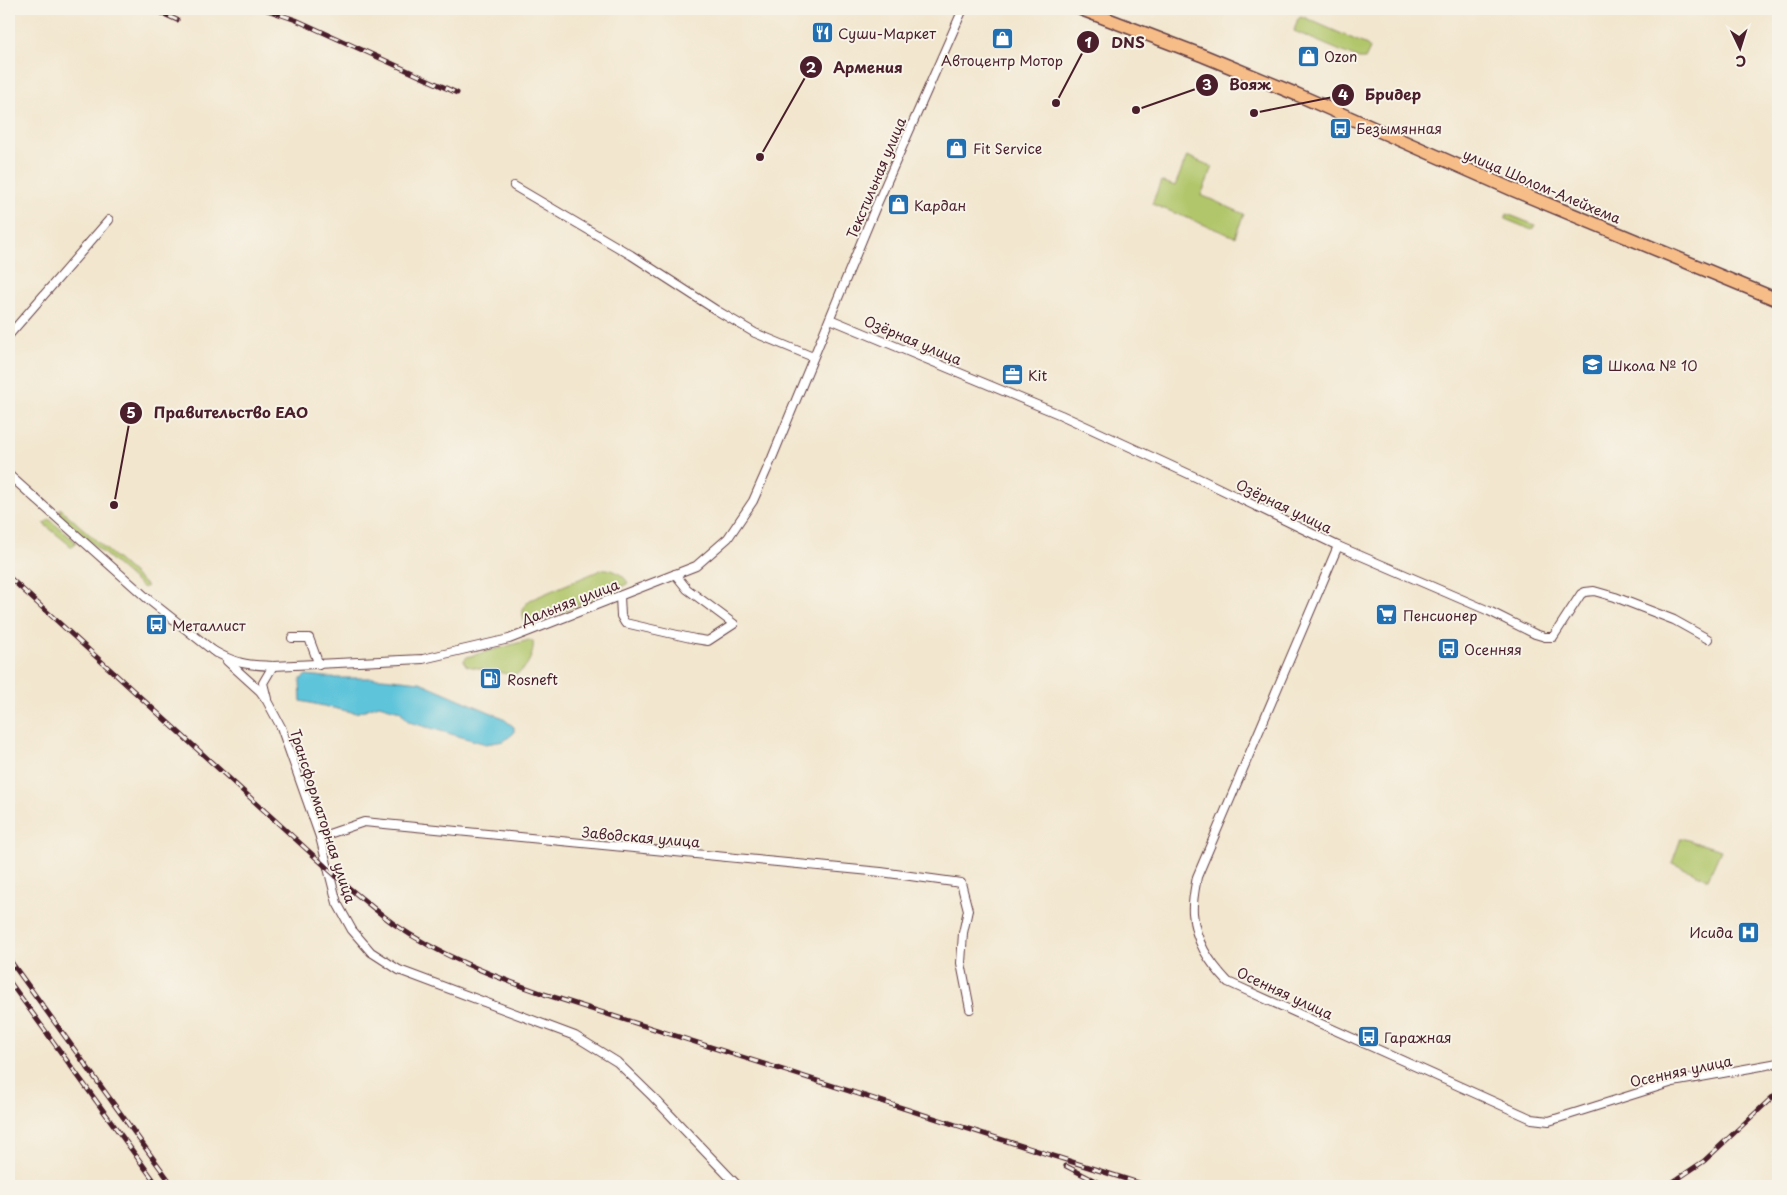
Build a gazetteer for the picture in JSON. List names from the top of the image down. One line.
{"streets":{"street":["Текстильная улица","Озёрная улица","Дальняя улица","Трансформаторная улица","Заводская улица","Осенняя улица"]},"crossings":[["Текстильная улица","Озёрная улица"],["Текстильная улица","Дальняя улица"],["Озёрная улица","Осенняя улица"],["Дальняя улица","Трансформаторная улица"],["Трансформаторная улица","Заводская улица"]],"places":{"restaurant":["Суши-Маркет"],"shop":["Автоцентр Мотор","Ozon","Fit Service","Кардан"],"other":["DNS","Вояж","Бридер","Армения","Правительство ЕАО"],"bus stop":["Безымянная","Металлист","Осенняя","Гаражная"],"school or university":["Школа № 10"],"office":["Kit"],"supermarket":["Пенсионер"],"fuel station":["Rosneft"],"hospital":["Исида"]},"north":"bottom"}
